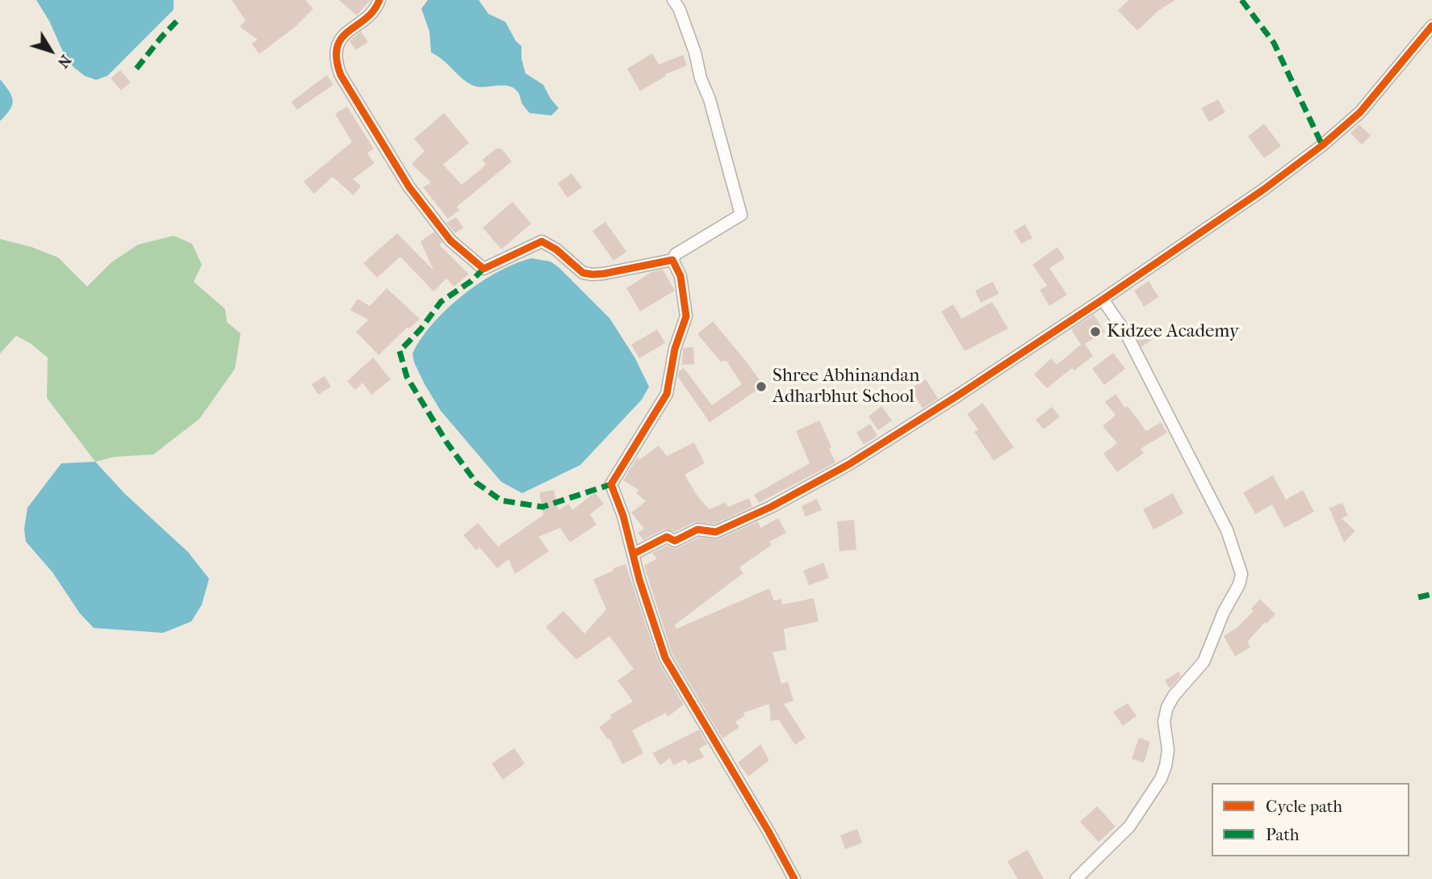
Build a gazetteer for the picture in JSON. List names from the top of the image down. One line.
{"places":["Kidzee Academy","Shree Abhinandan Adharbhut School"],"legend":["Cycle path","Path"],"north":"bottom right"}
